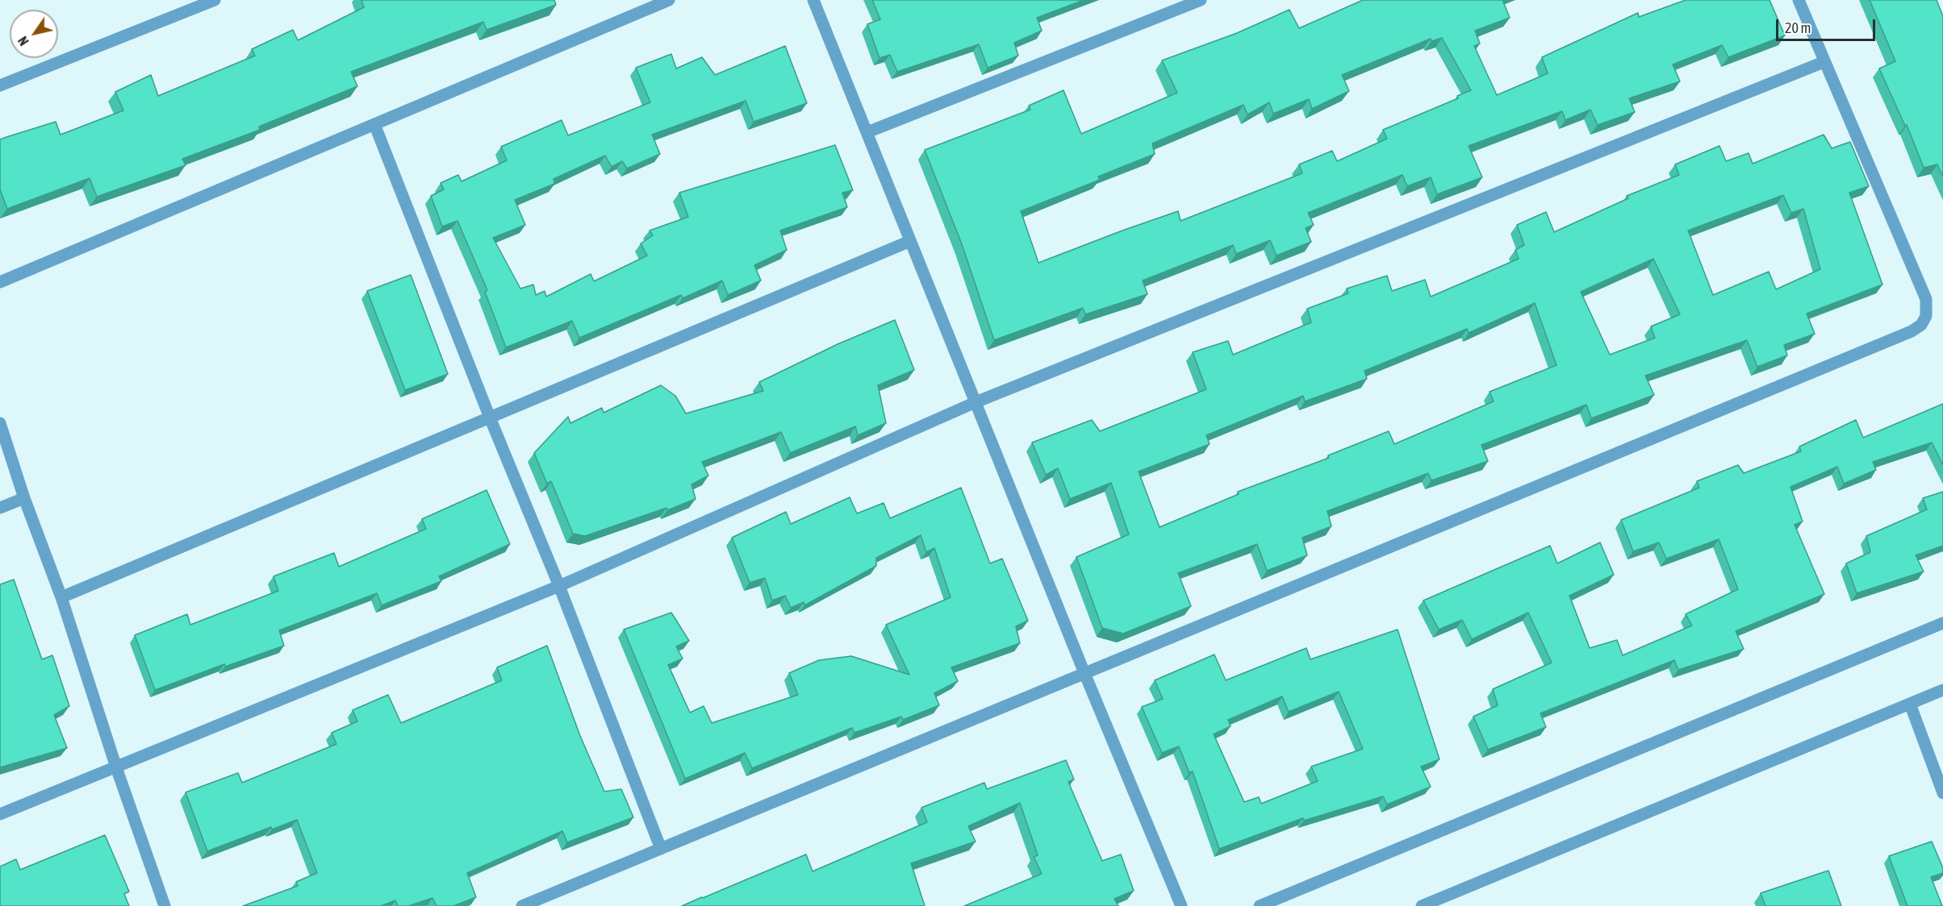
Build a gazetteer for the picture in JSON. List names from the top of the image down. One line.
{"scale_bar":"20 m","north":"bottom left"}
